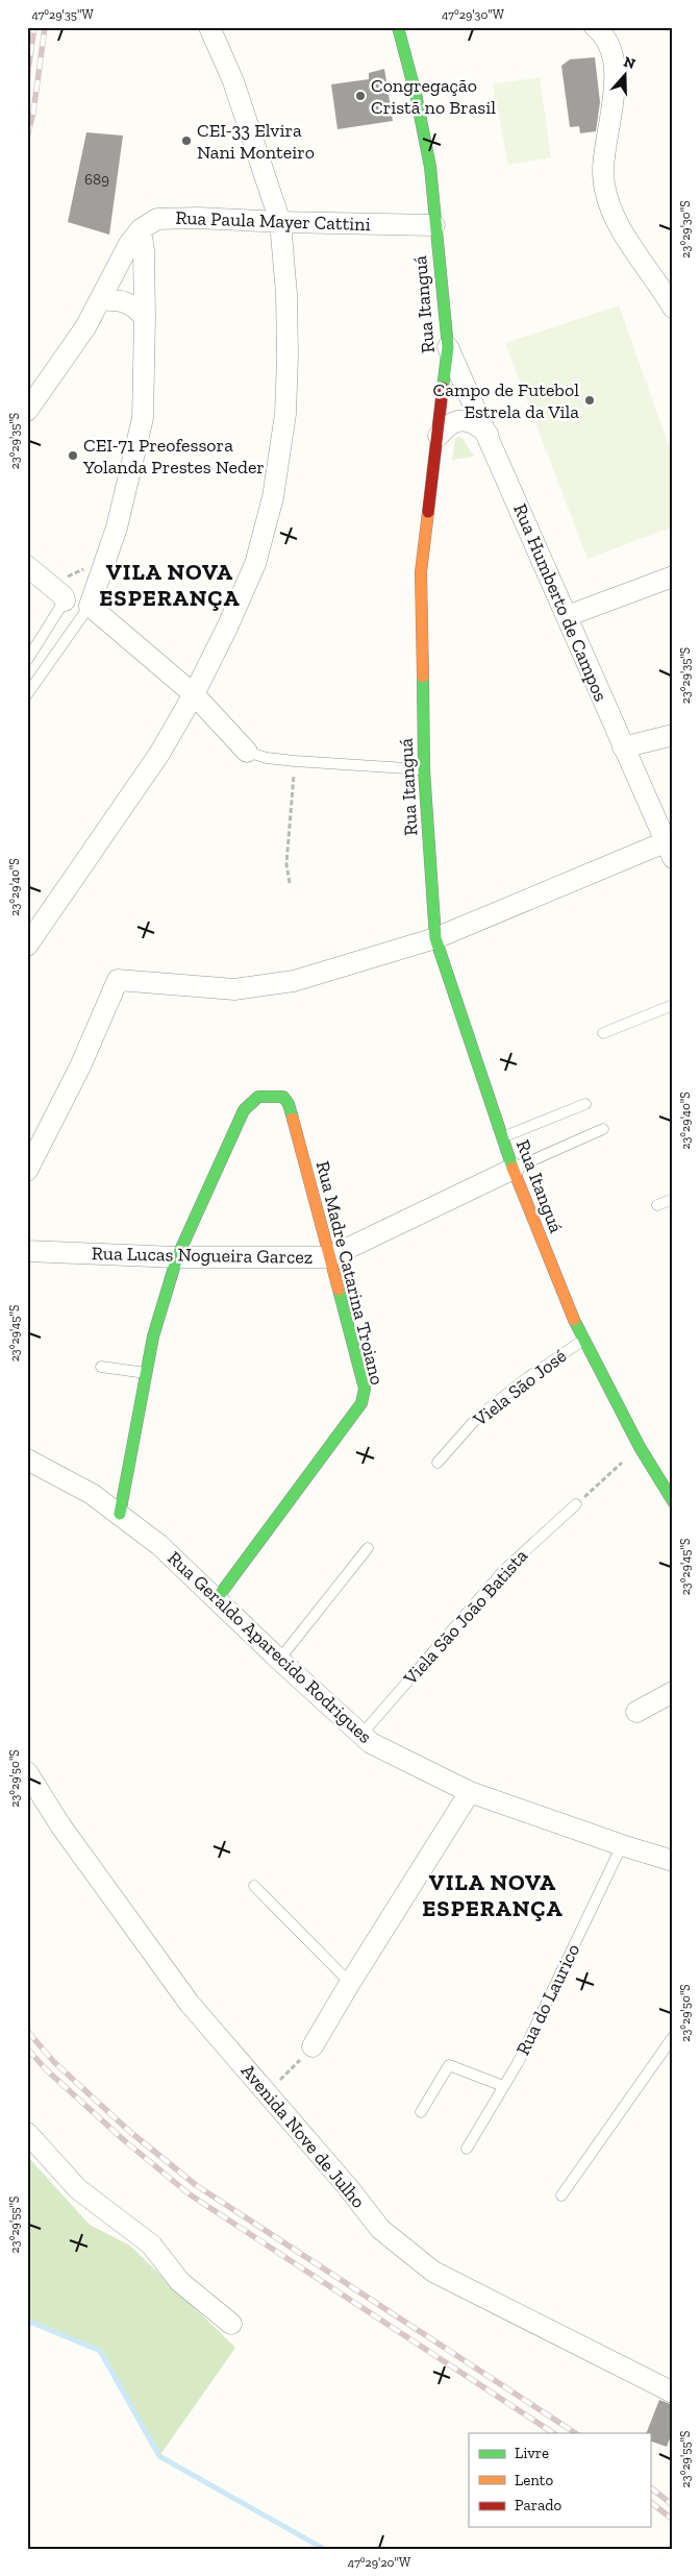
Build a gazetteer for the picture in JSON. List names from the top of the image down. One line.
{"streets":{"street":["Rua Paula Mayer Cattini","Rua Itanguá","Rua Humberto de Campos","Rua Lucas Nogueira Garcez","Rua Madre Catarina Troiano","Rua Geraldo Aparecido Rodrigues","Avenida Nove de Julho"],"lane":["Viela São José","Viela São João Batista","Rua do Laurico"]},"crossings":[["Rua Paula Mayer Cattini","Rua Itanguá"],["Rua Itanguá","Rua Humberto de Campos"],["Rua Itanguá","Rua Lucas Nogueira Garcez"],["Rua Itanguá","Viela São José"],["Rua Lucas Nogueira Garcez","Rua Madre Catarina Troiano"],["Rua Madre Catarina Troiano","Rua Geraldo Aparecido Rodrigues"],["Viela São João Batista","Rua Geraldo Aparecido Rodrigues"],["Rua Geraldo Aparecido Rodrigues","Rua do Laurico"]],"districts":["VILA NOVA ESPERANÇA","VILA NOVA ESPERANÇA"],"places":["Congregação Cristã no Brasil","CEI-33 Elvira Nani Monteiro","Campo de Futebol Estrela da Vila","CEI-71 Preofessora Yolanda Prestes Neder"],"house_numbers":["689"],"legend":["Livre","Lento","Parado"],"north":"top","coordinates":["47°29'35\"W","47°29'30\"W","23°29'30\"S","23°29'35\"S","23°29'40\"S","23°29'45\"S","23°29'50\"S","23°29'55\"S","47°29'20\"W"]}
